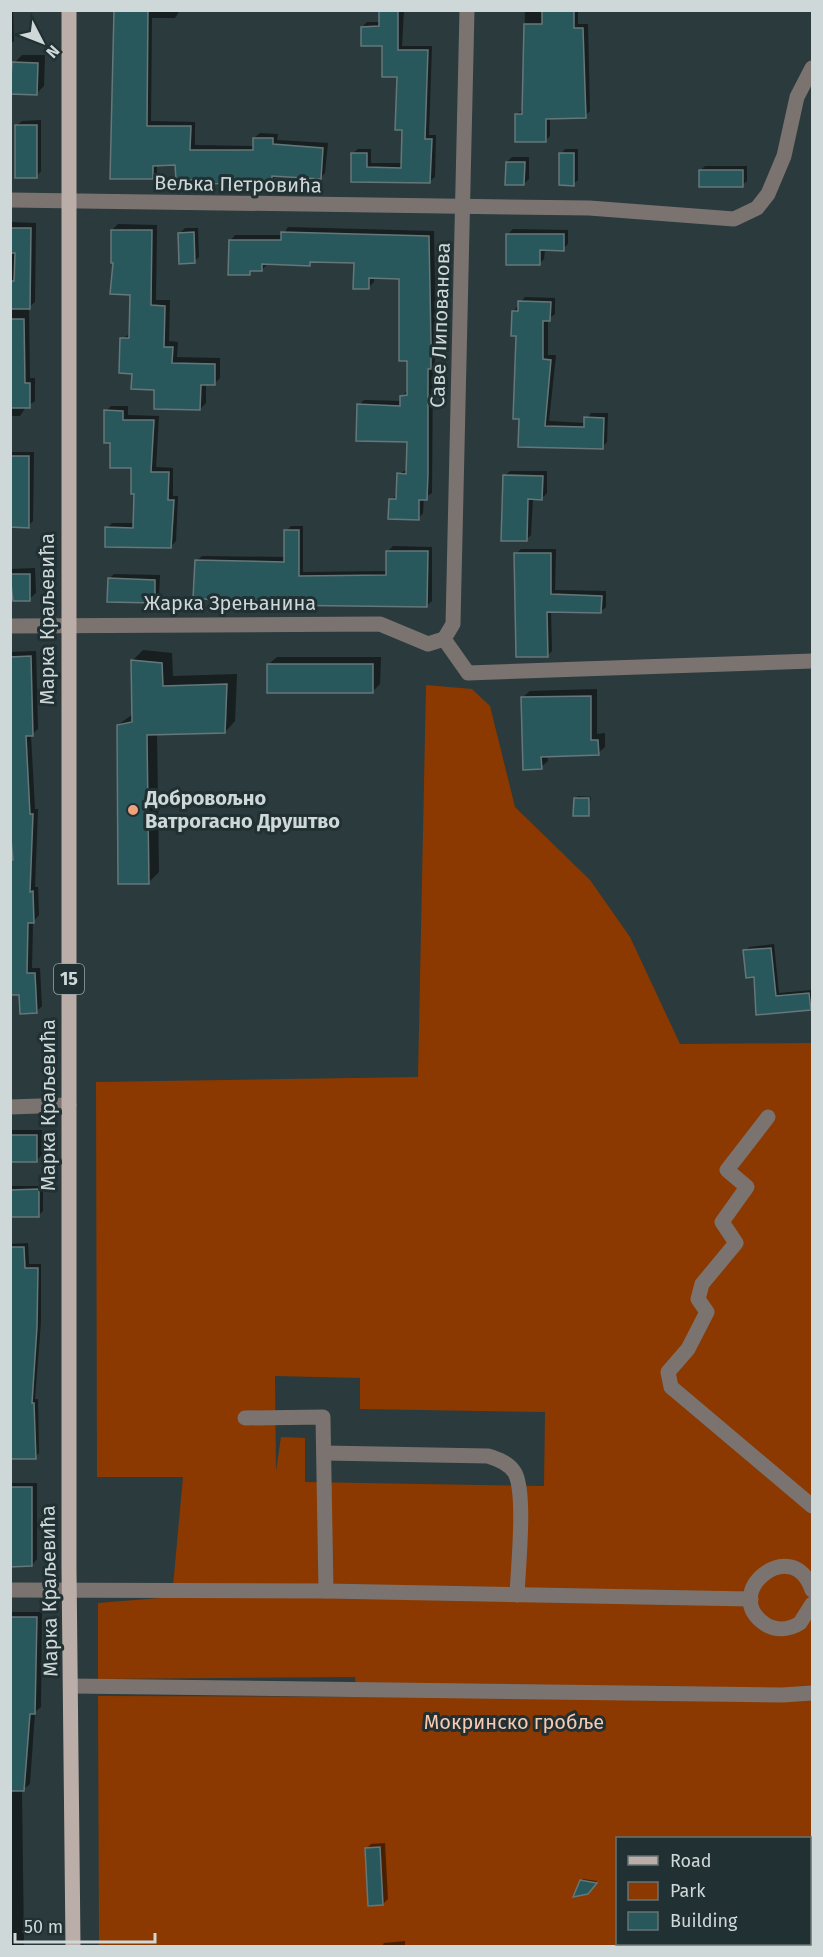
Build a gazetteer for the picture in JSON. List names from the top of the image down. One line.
{"streets":{"main road":["Марка Краљевића","15"],"street":["Вељка Петровића","Саве Липованова","Жарка Зрењанина"]},"crossings":[["Вељка Петровића","Саве Липованова"],["Вељка Петровића","Марка Краљевића"],["Саве Липованова","Жарка Зрењанина"],["Жарка Зрењанина","Марка Краљевића"]],"parks":["Мокринско гробље"],"places":["Добровољно Ватрогасно Друштво"],"legend":["Road","Park","Building"],"scale_bar":"50 m","north":"bottom right"}
